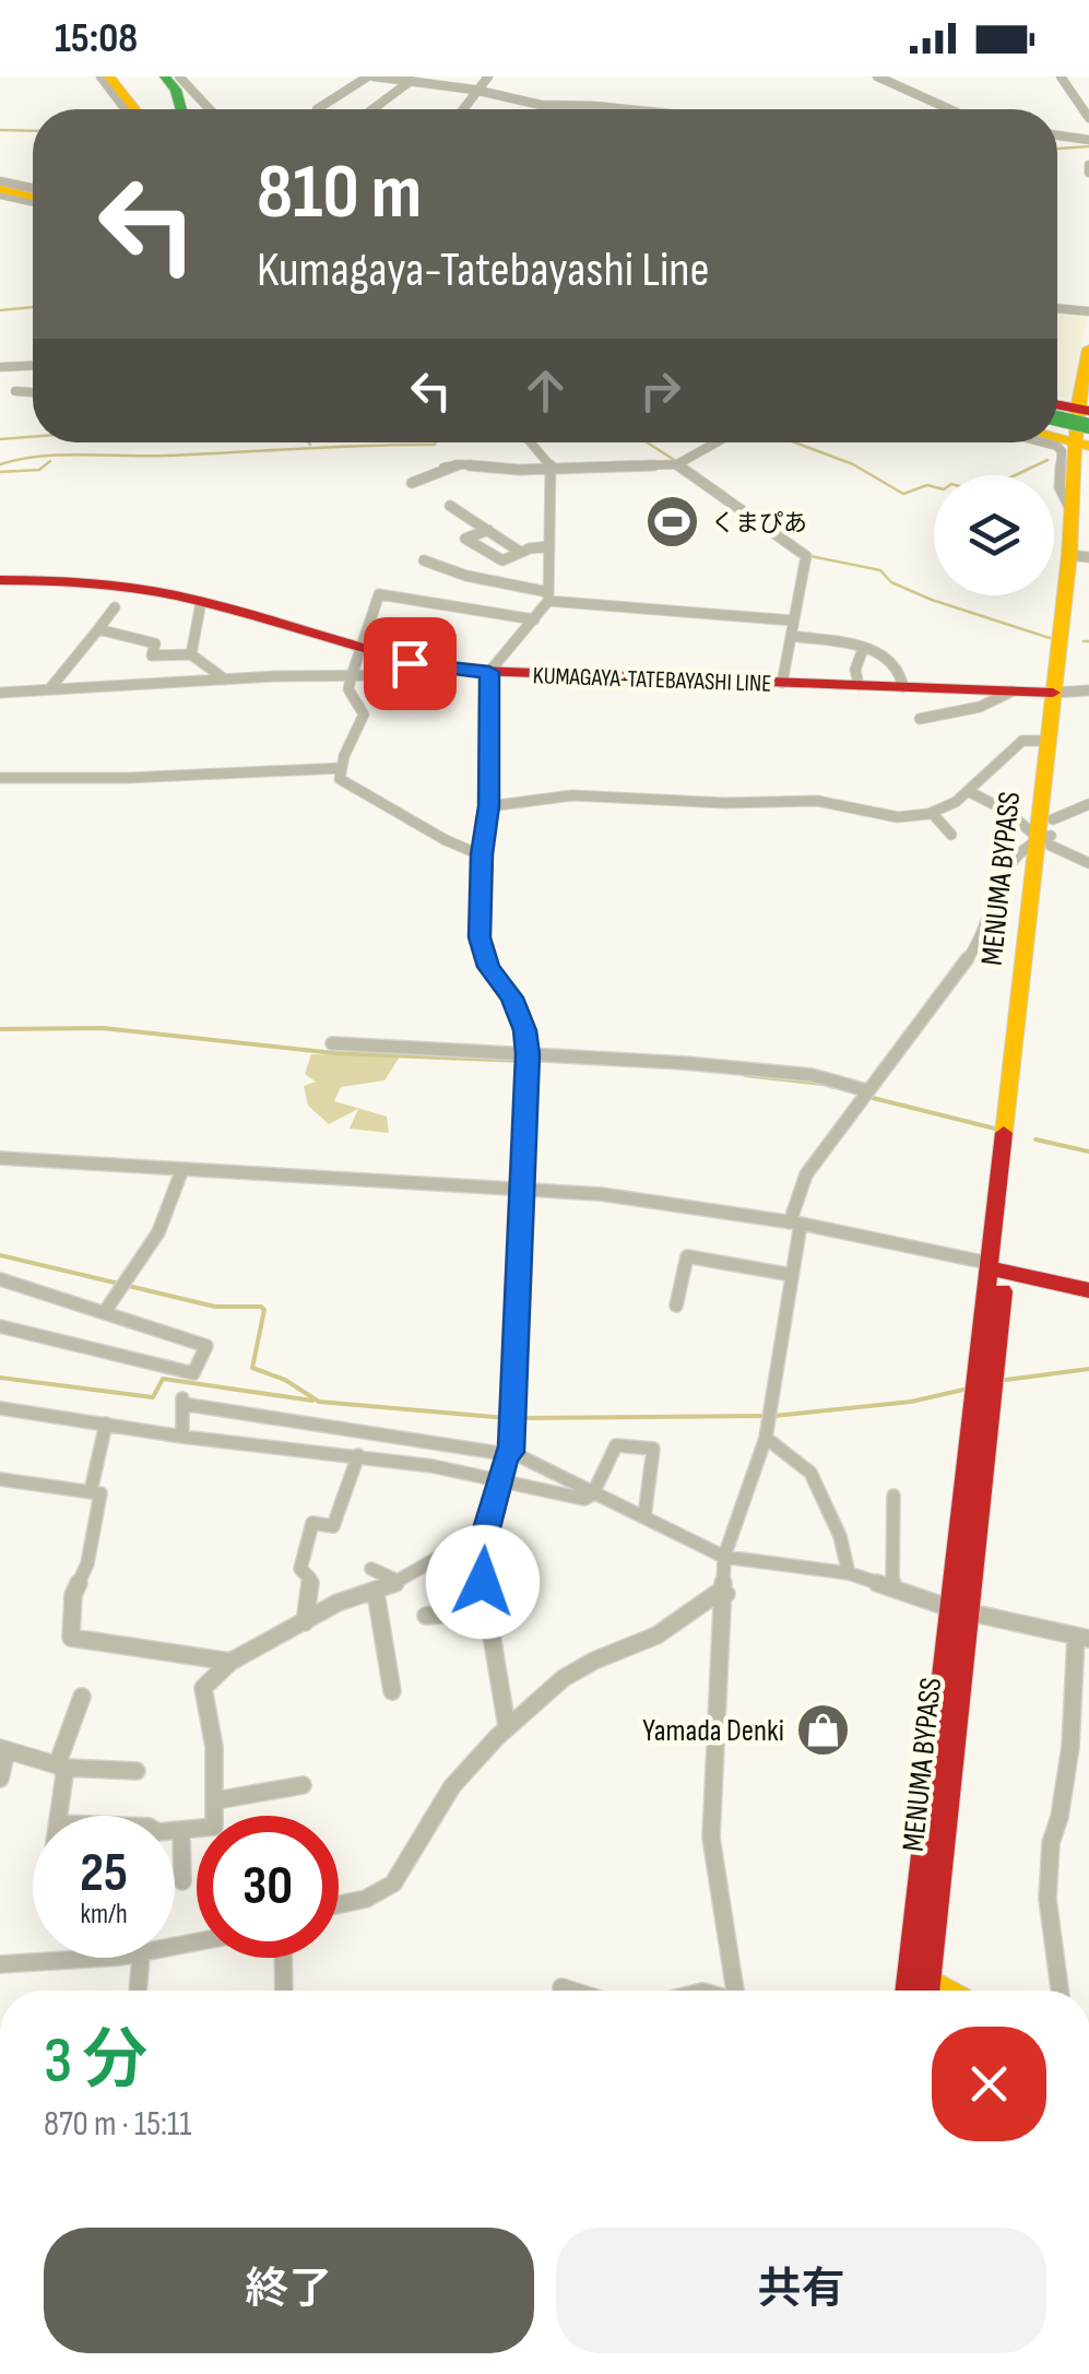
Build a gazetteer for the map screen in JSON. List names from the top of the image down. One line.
{"streets":{"main road":["KUMAGAYA-TATEBAYASHI LINE","MENUMA BYPASS"]},"crossings":[["KUMAGAYA-TATEBAYASHI LINE","MENUMA BYPASS"]],"places":{"sports":["くまぴあ"],"shop":["Yamada Denki"]},"page":{"status":"15:08","turn":["810 m","Kumagaya-Tatebayashi Line"],"speed":"25 km/h","limit":"30","heading":["3 分","870 m · 15:11"],"buttons":["終了","共有"]}}
